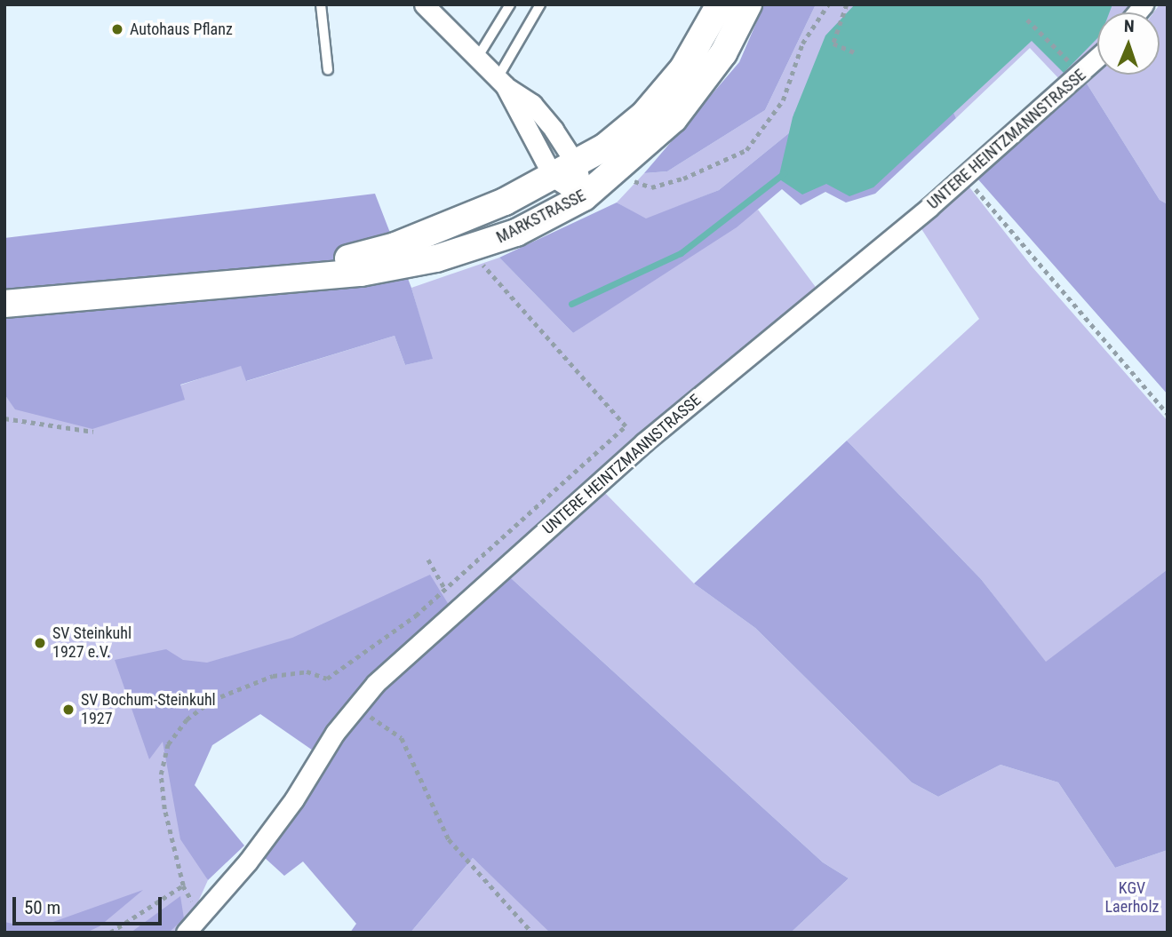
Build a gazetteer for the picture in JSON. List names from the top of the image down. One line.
{"streets":{"main road":["MARKSTRASSE"],"street":["UNTERE HEINTZMANNSTRASSE"]},"parks":["KGV Laerholz"],"places":["Autohaus Pflanz","SV Steinkuhl 1927 e.V.","SV Bochum-Steinkuhl 1927"],"scale_bar":"50 m","north":"top"}
